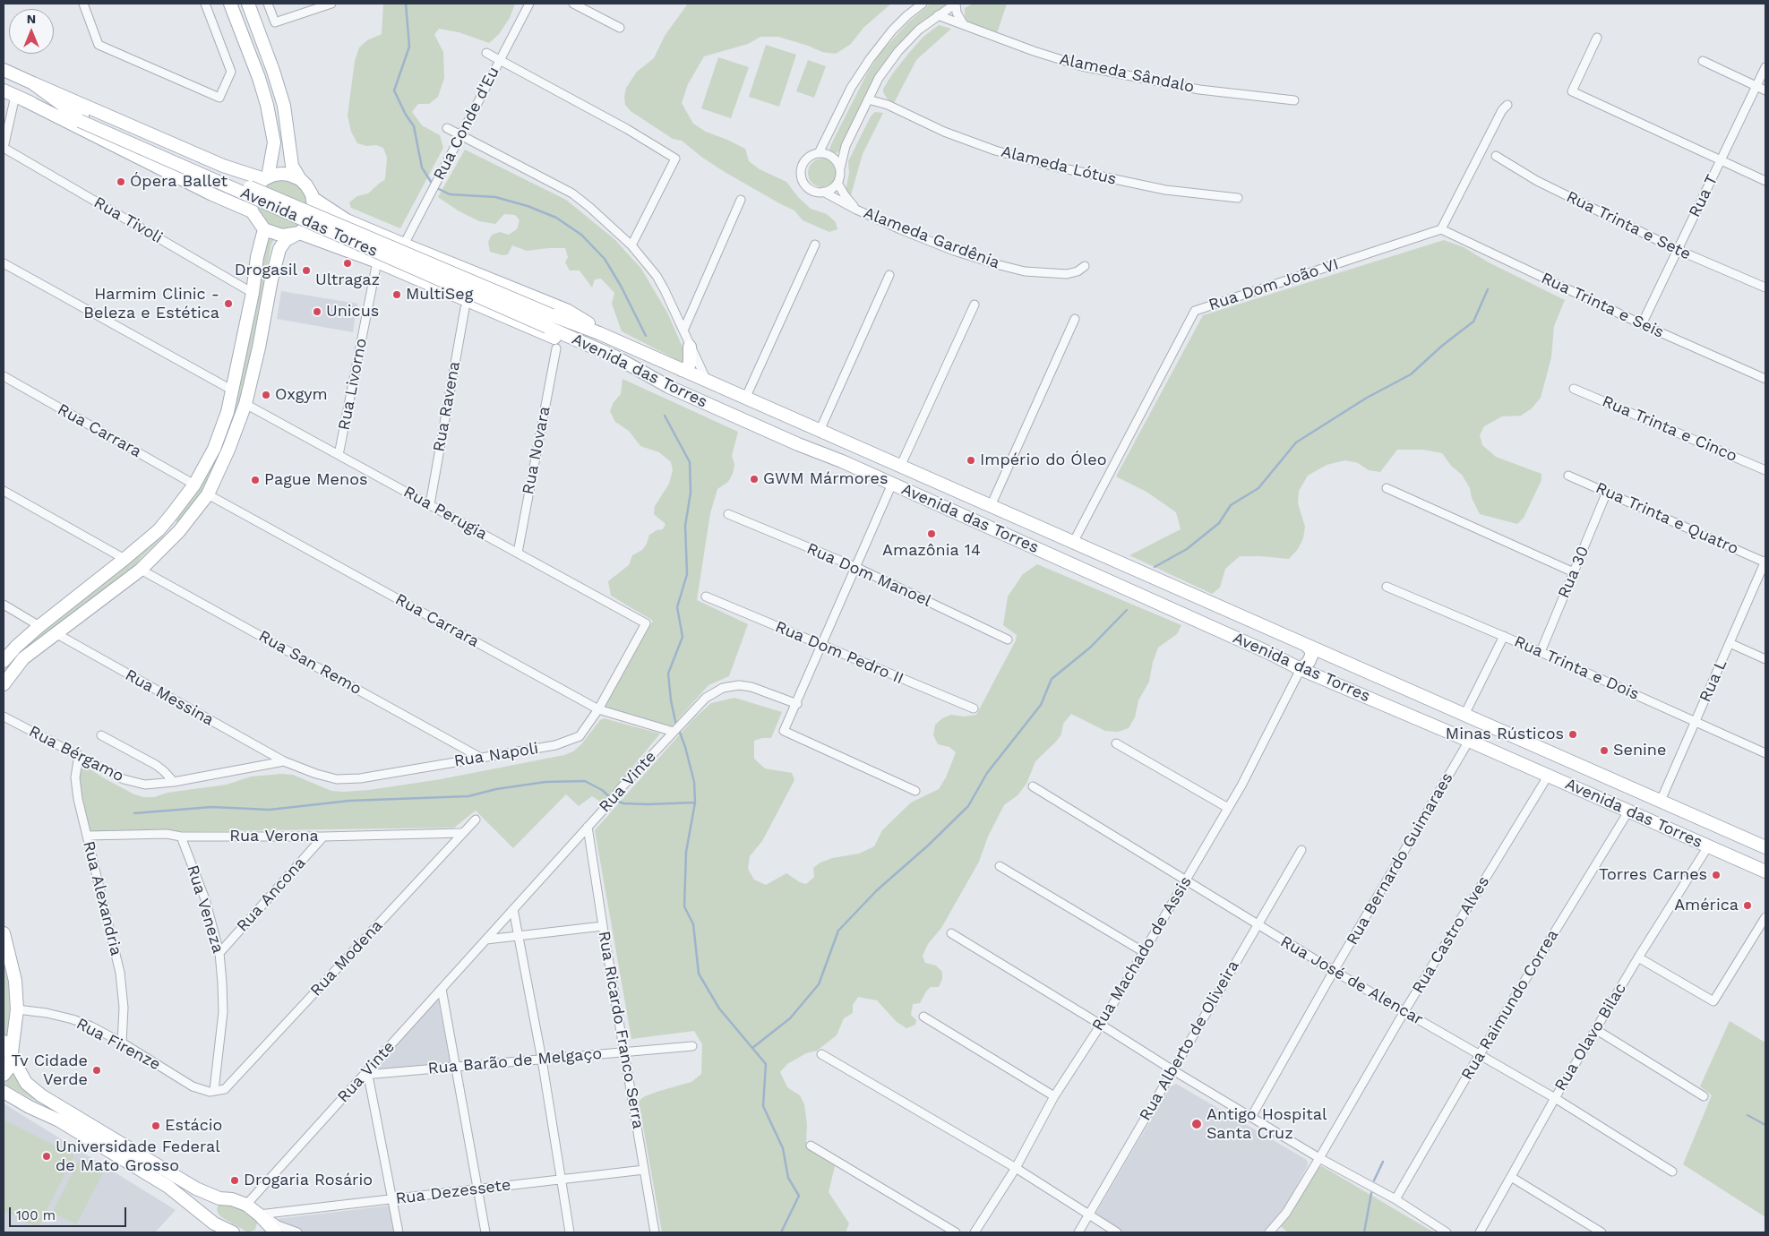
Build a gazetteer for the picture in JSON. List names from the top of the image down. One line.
{"streets":{"main road":["Avenida das Torres"],"street":["Alameda Sândalo","Rua Conde d'Eu","Alameda Lótus","Rua T","Rua Tivoli","Rua Trinta e Sete","Alameda Gardênia","Rua Dom João VI","Rua Trinta e Seis","Rua Livorno","Rua Ravena","Rua Trinta e Cinco","Rua Carrara","Rua Novara","Rua Perugia","Rua Trinta e Quatro","Rua 30","Rua Dom Manoel","Rua Dom Pedro II","Rua San Remo","Rua Trinta e Dois","Rua L","Rua Messina","Rua Bérgamo","Rua Napoli","Rua Vinte","Rua Verona","Rua Bernardo Guimaraes","Rua Ancona","Rua Alexandria","Rua Veneza","Rua Castro Alves","Rua Machado de Assis","Rua Modena","Rua José de Alencar","Rua Raimundo Correa","Rua Ricardo Franco Serra","Rua Olavo Bilac","Rua Alberto de Oliveira","Rua Firenze","Rua Barão de Melgaço","Rua Dezessete"]},"crossings":[["Rua T","Rua Trinta e Sete"],["Rua T","Rua Trinta e Seis"],["Avenida das Torres","Rua Dom João VI"],["Avenida das Torres","Rua L"],["Avenida das Torres","Rua Bernardo Guimaraes"],["Avenida das Torres","Rua Castro Alves"],["Avenida das Torres","Rua Machado de Assis"],["Avenida das Torres","Rua Raimundo Correa"],["Avenida das Torres","Rua Olavo Bilac"],["Rua Dom João VI","Rua Trinta e Seis"],["Rua Livorno","Rua Perugia"],["Rua Ravena","Rua Perugia"],["Rua Carrara","Rua Napoli"],["Rua Carrara","Rua Vinte"],["Rua Novara","Rua Perugia"],["Rua Perugia","Rua Napoli"],["Rua Trinta e Quatro","Rua 30"],["Rua Trinta e Quatro","Rua L"],["Rua 30","Rua Trinta e Dois"],["Rua San Remo","Rua Napoli"],["Rua Trinta e Dois","Rua L"],["Rua Messina","Rua Bérgamo"],["Rua Messina","Rua Napoli"],["Rua Bérgamo","Rua Napoli"],["Rua Bérgamo","Rua Alexandria"],["Rua Vinte","Rua Ricardo Franco Serra"],["Rua Vinte","Rua Barão de Melgaço"],["Rua Verona","Rua Ancona"],["Rua Verona","Rua Alexandria"],["Rua Verona","Rua Veneza"],["Rua Verona","Rua Modena"],["Rua Bernardo Guimaraes","Rua José de Alencar"],["Rua Ancona","Rua Veneza"],["Rua Alexandria","Rua Firenze"],["Rua Veneza","Rua Modena"],["Rua Veneza","Rua Firenze"],["Rua Castro Alves","Rua José de Alencar"],["Rua Machado de Assis","Rua José de Alencar"],["Rua Modena","Rua Firenze"],["Rua José de Alencar","Rua Raimundo Correa"],["Rua José de Alencar","Rua Olavo Bilac"],["Rua José de Alencar","Rua Alberto de Oliveira"],["Rua Ricardo Franco Serra","Rua Barão de Melgaço"],["Rua Ricardo Franco Serra","Rua Dezessete"]],"places":["Ópera Ballet","Ultragaz","Drogasil","MultiSeg","Harmim Clinic - Beleza e Estética","Unicus","Oxgym","Império do Óleo","GWM Mármores","Pague Menos","Amazônia 14","Minas Rústicos","Senine","Torres Carnes","América","Tv Cidade Verde","Antigo Hospital Santa Cruz","Estácio","Universidade Federal de Mato Grosso","Drogaria Rosário"],"scale_bar":"100 m","north":"top"}
